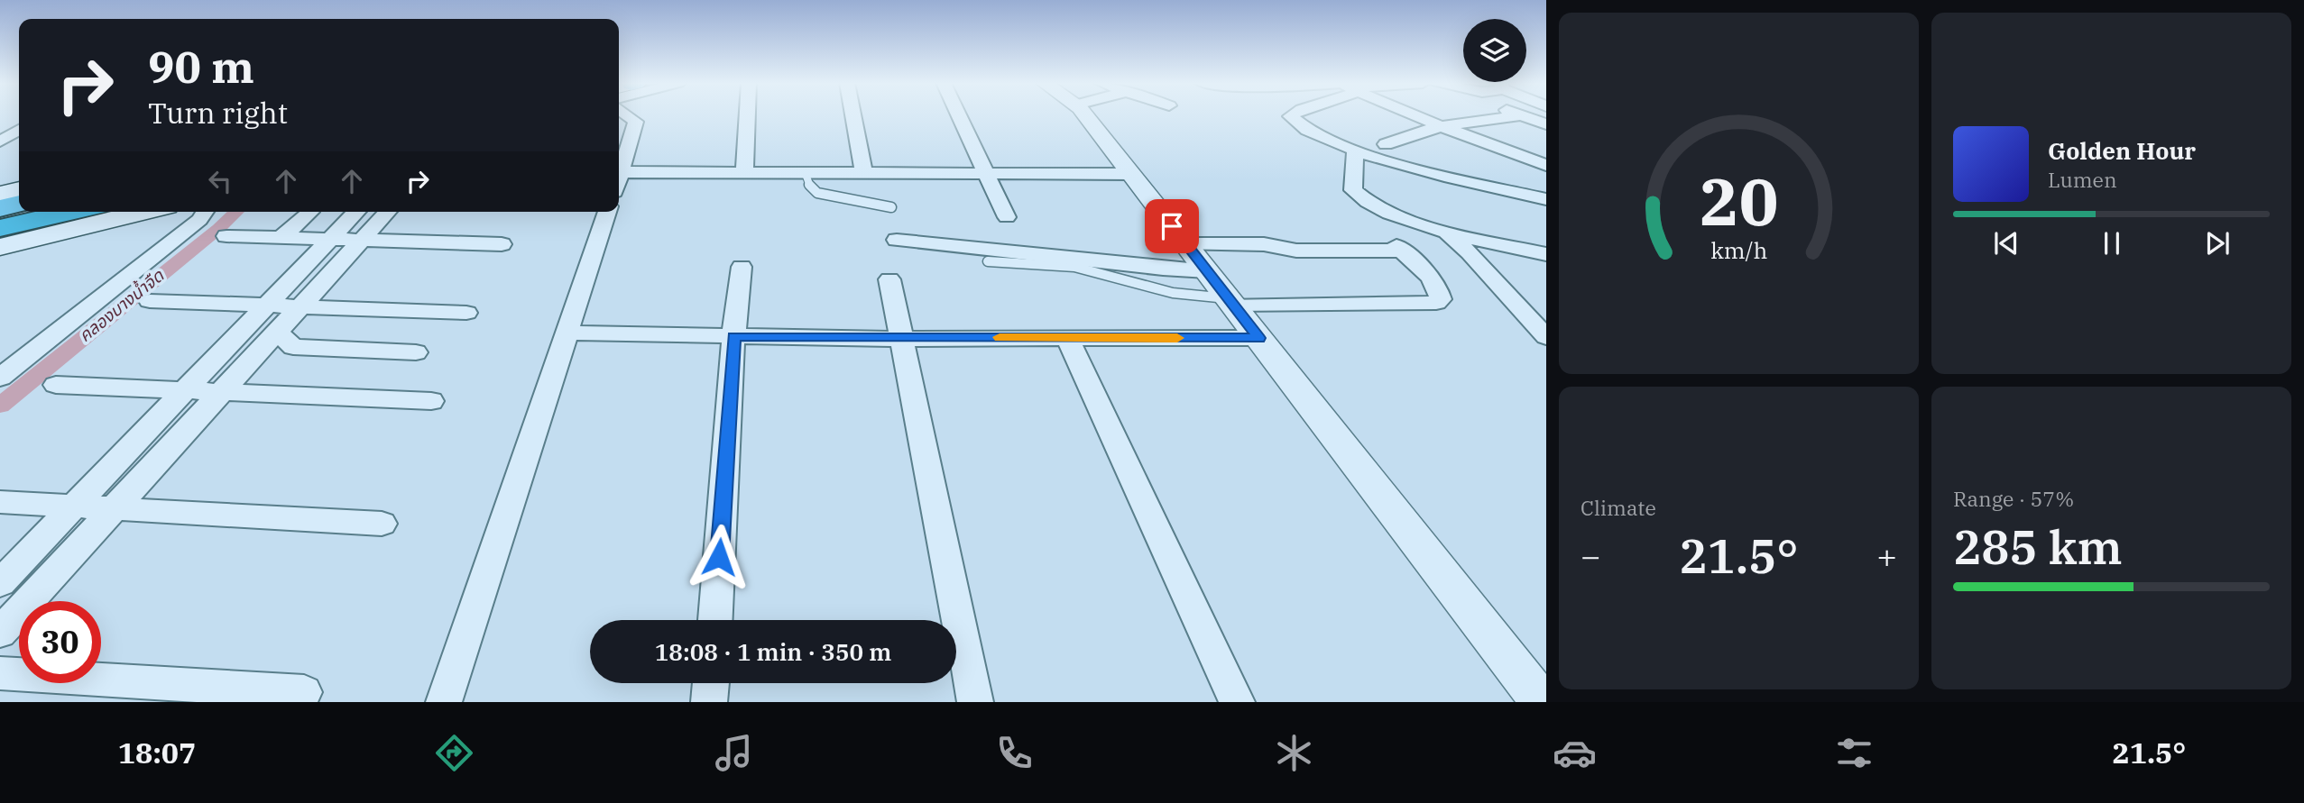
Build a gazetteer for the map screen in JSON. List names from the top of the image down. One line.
{"water":["คลองบางน้ำจืด"],"page":{"turn":["90 m","Turn right"],"song":["Golden Hour","Lumen"],"tile":["Climate",["Range · 57%","285 km"]],"heat":["−","21.5°","+"],"limit":"30","trip":"18:08 · 1 min · 350 m","tabs":["18:07","21.5°"],"gauge":["20","km/h"]}}
